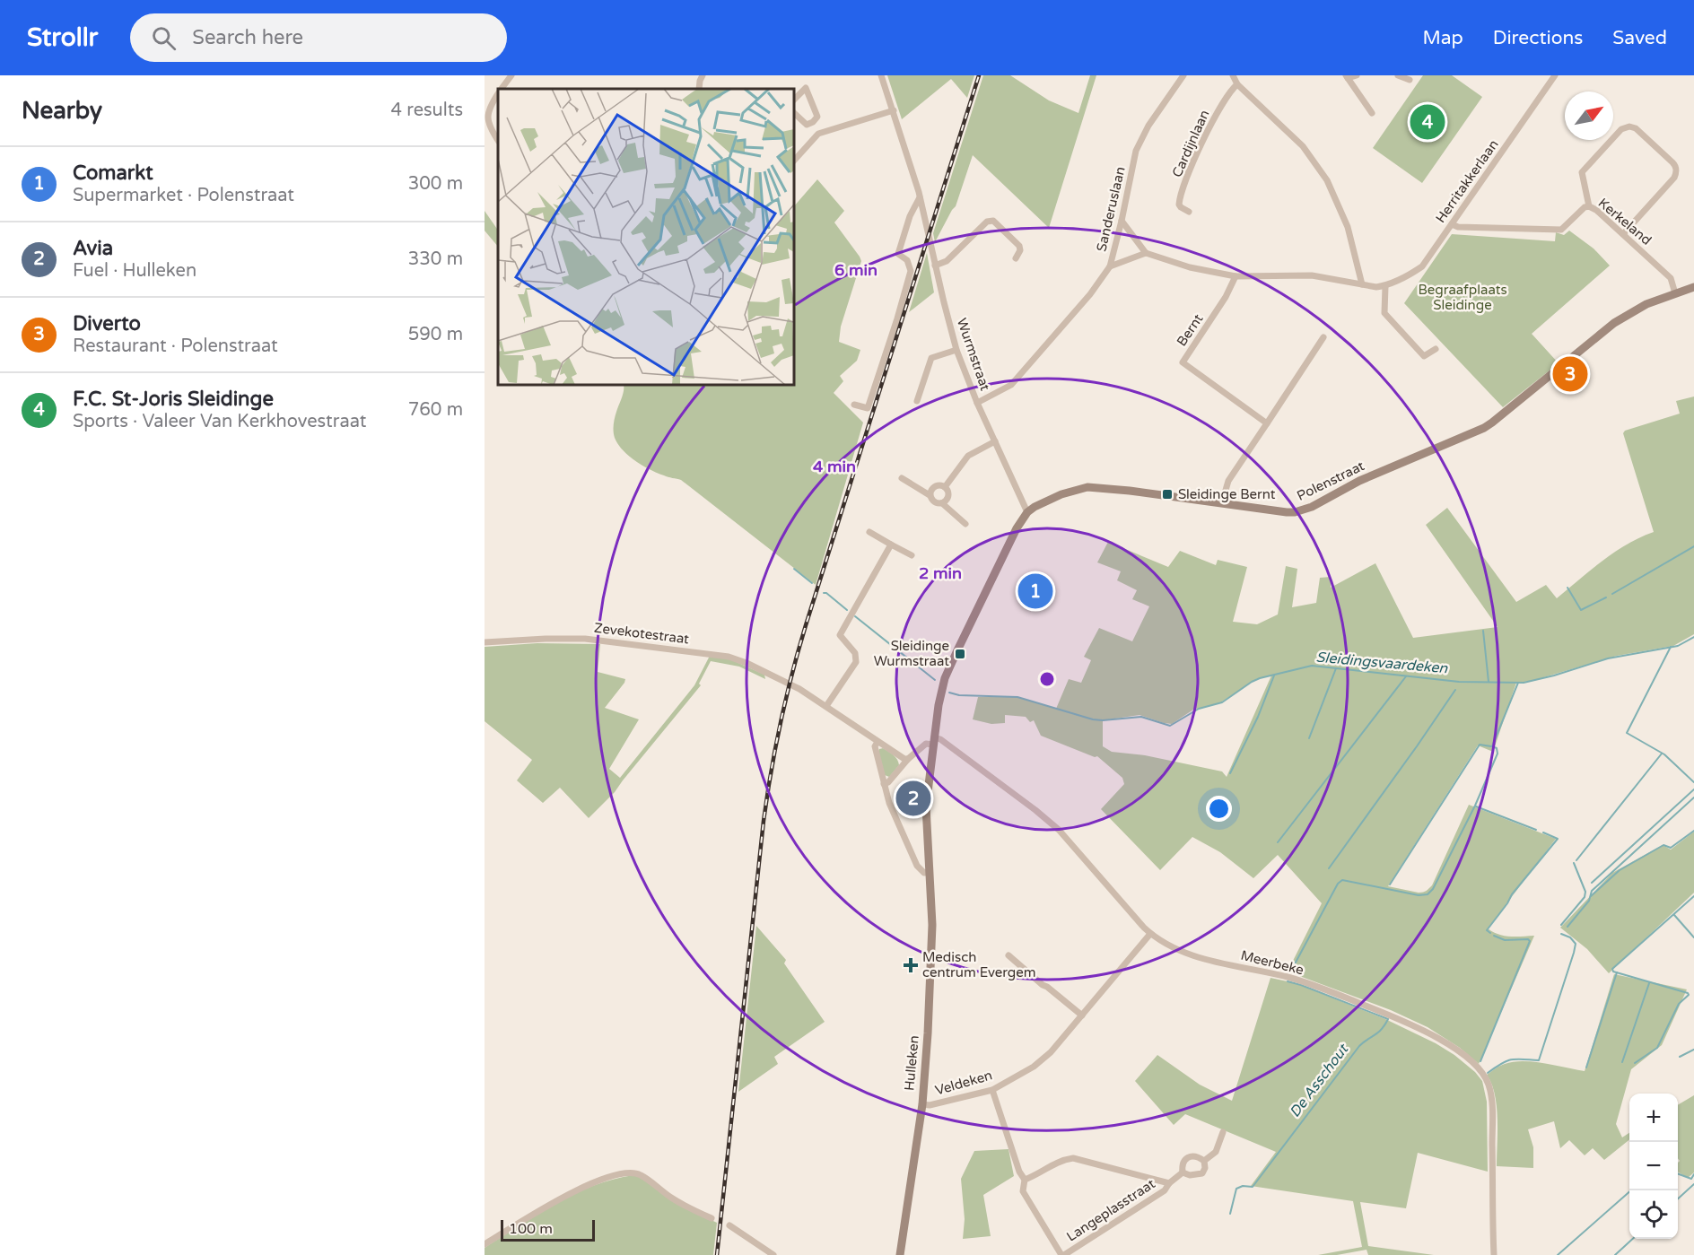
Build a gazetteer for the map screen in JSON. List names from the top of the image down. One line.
{"streets":{"main road":["Polenstraat","Hulleken"],"street":["Cardijnlaan","Herritakkerlaan","Sanderuslaan","Kerkeland","Bernt","Wurmstraat","Zevekotestraat","Meerbeke","Veldeken","Langeplasstraat"]},"crossings":[["Herritakkerlaan","Kerkeland"],["Herritakkerlaan","Bernt"],["Sanderuslaan","Wurmstraat"],["Kerkeland","Polenstraat"],["Wurmstraat","Polenstraat"],["Polenstraat","Hulleken"],["Meerbeke","Hulleken"],["Meerbeke","Veldeken"],["Hulleken","Veldeken"],["Veldeken","Langeplasstraat"]],"water":["Sleidingsvaardeken","De Asschout"],"parks":["Begraafplaats Sleidinge"],"places":{"transit":["Sleidinge Bernt","Sleidinge Wurmstraat"],"health":["Medisch centrum Evergem"]},"scale_bar":"100 m","north":"top right","page":{"header":"Strollr","search":"Search here","nav":["Map","Directions","Saved"],"heading":["Nearby","4 results"],"pins":["4","3","1","2"],"list":[{"mark":"1","name":"Comarkt","note":"Supermarket · Polenstraat","value":"300 m"},{"mark":"2","name":"Avia","note":"Fuel · Hulleken","value":"330 m"},{"mark":"3","name":"Diverto","note":"Restaurant · Polenstraat","value":"590 m"},{"mark":"4","name":"F.C. St-Joris Sleidinge","note":"Sports · Valeer Van Kerkhovestraat","value":"760 m"}],"map_buttons":["+","−"],"scale":"100 m"},"rings":["6 min","4 min","2 min"]}
